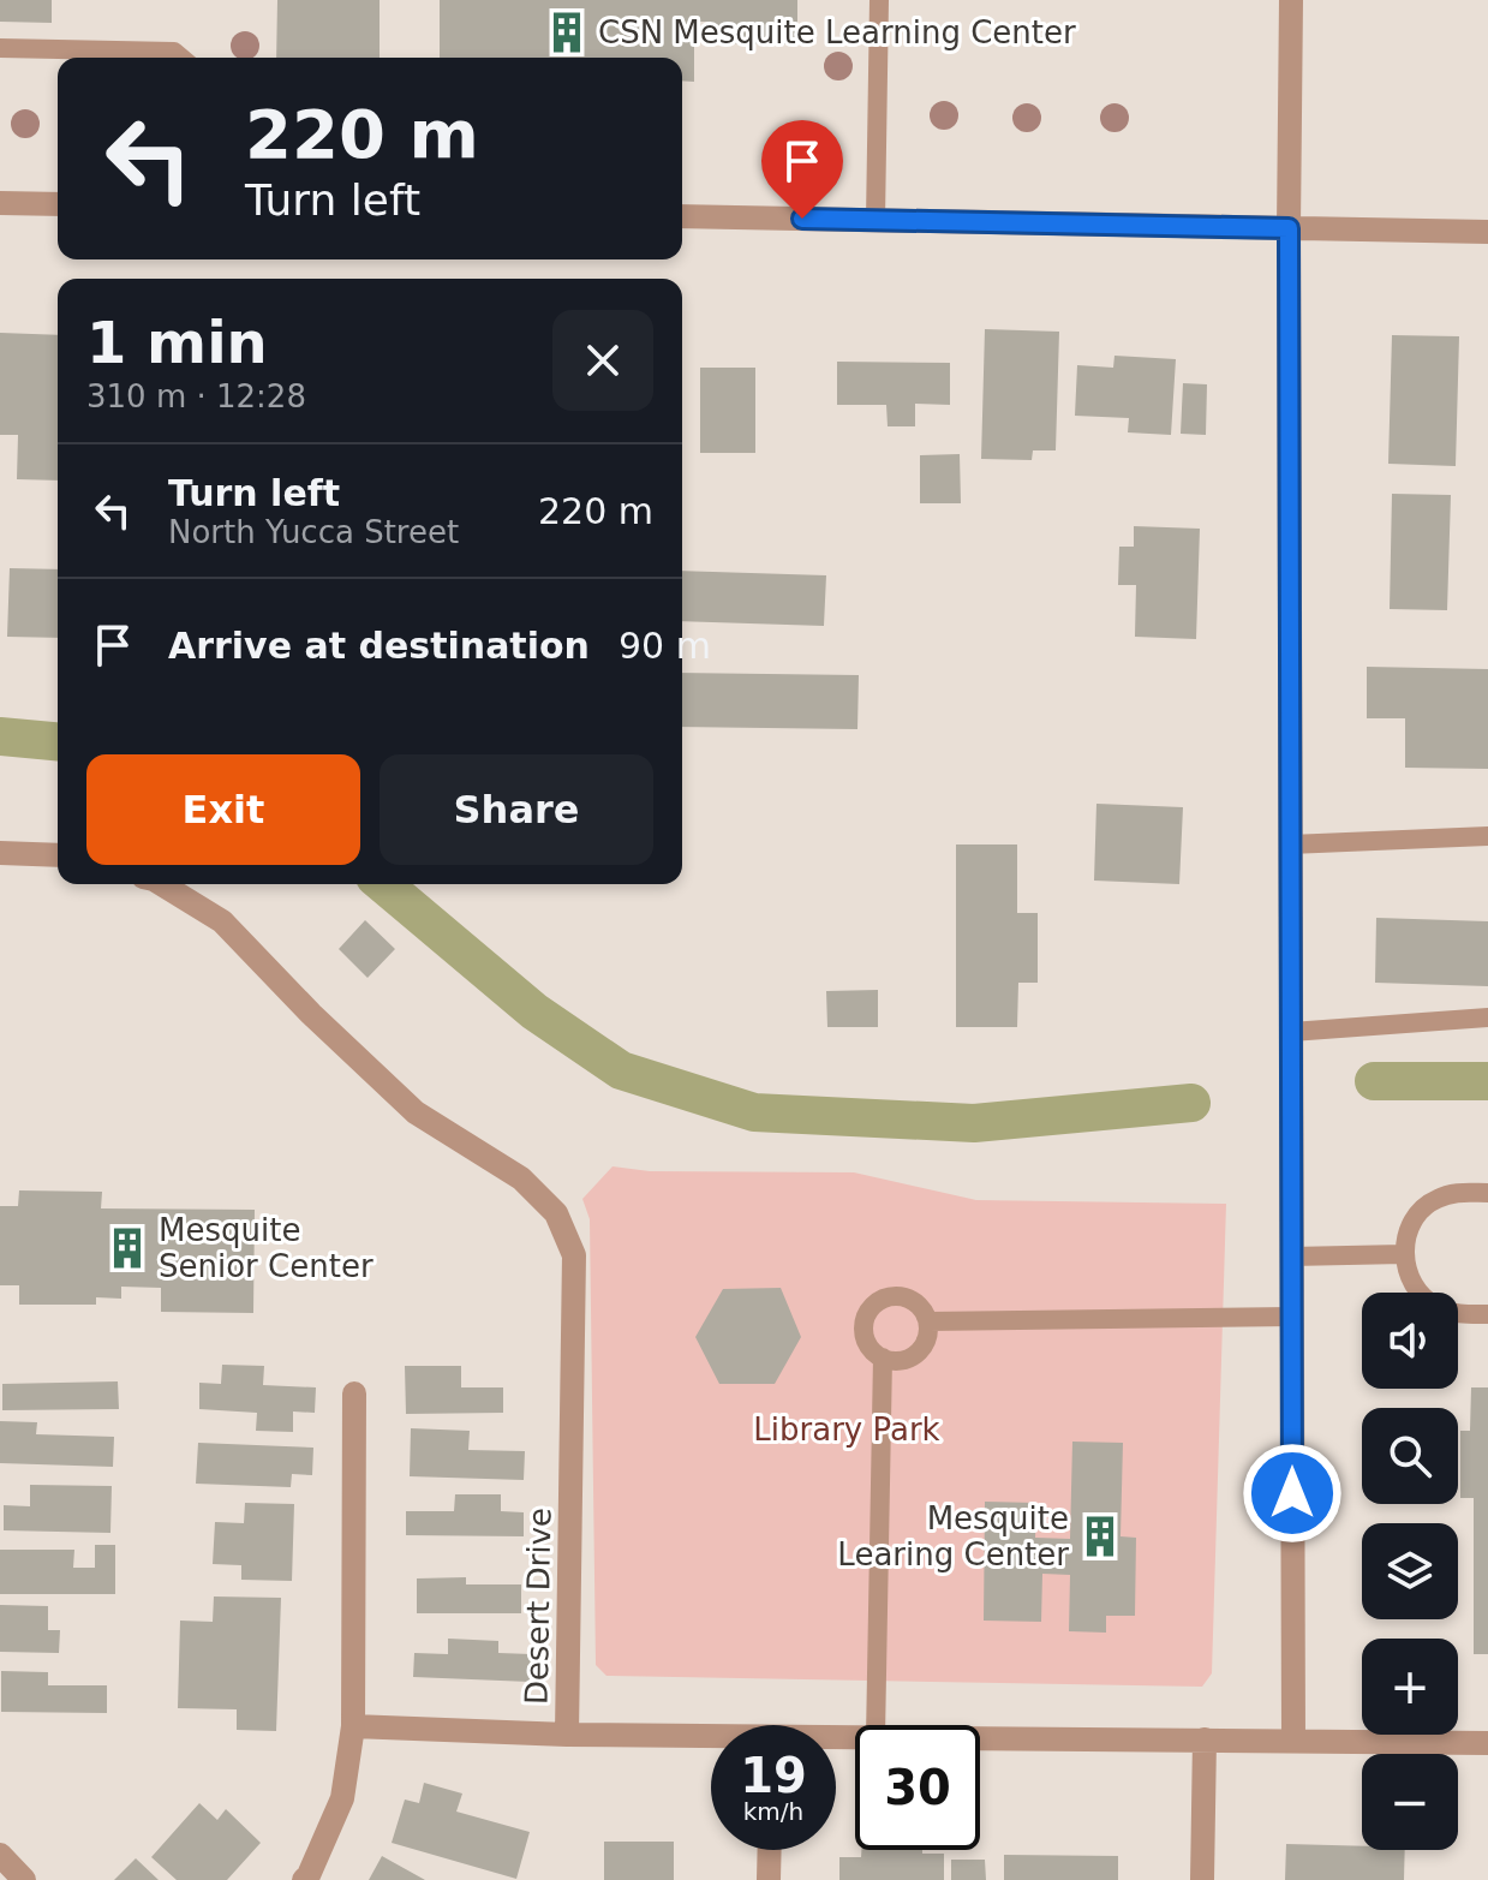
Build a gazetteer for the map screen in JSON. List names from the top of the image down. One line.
{"streets":{"street":["Desert Drive"]},"parks":["Library Park"],"places":{"building":["CSN Mesquite Learning Center","Mesquite Senior Center","Mesquite Learing Center"]},"page":{"turn":["220 m","Turn left"],"heading":["1 min","310 m · 12:28"],"list":[{"name":"Turn left","note":"North Yucca Street","value":"220 m"},{"name":"Arrive at destination","value":"90 m"}],"buttons":["Exit","Share"],"map_buttons":["+","−"],"speed":"19 km/h","limit":"30"}}
